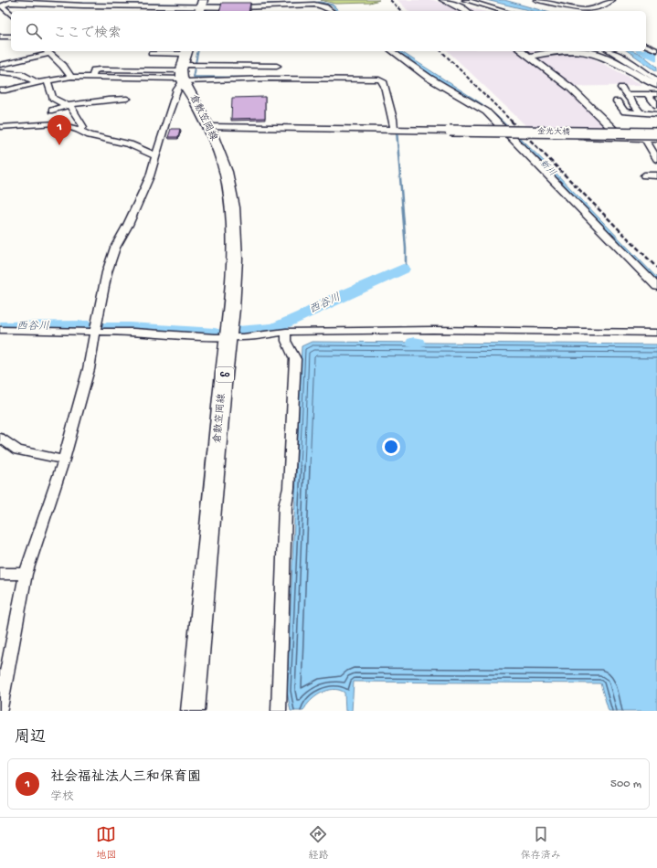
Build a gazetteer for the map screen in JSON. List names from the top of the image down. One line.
{"streets":{"main road":["倉敷笠岡線","60"],"street":["金光大橋"]},"crossings":[["倉敷笠岡線","金光大橋"]],"water":["新川","西谷川"],"page":{"search":"ここで検索","pins":"1","heading":"周辺","list":[{"mark":"1","name":"社会福祉法人三和保育園","note":"学校","value":"500 m"}],"nav":["地図","経路","保存済み"]}}
